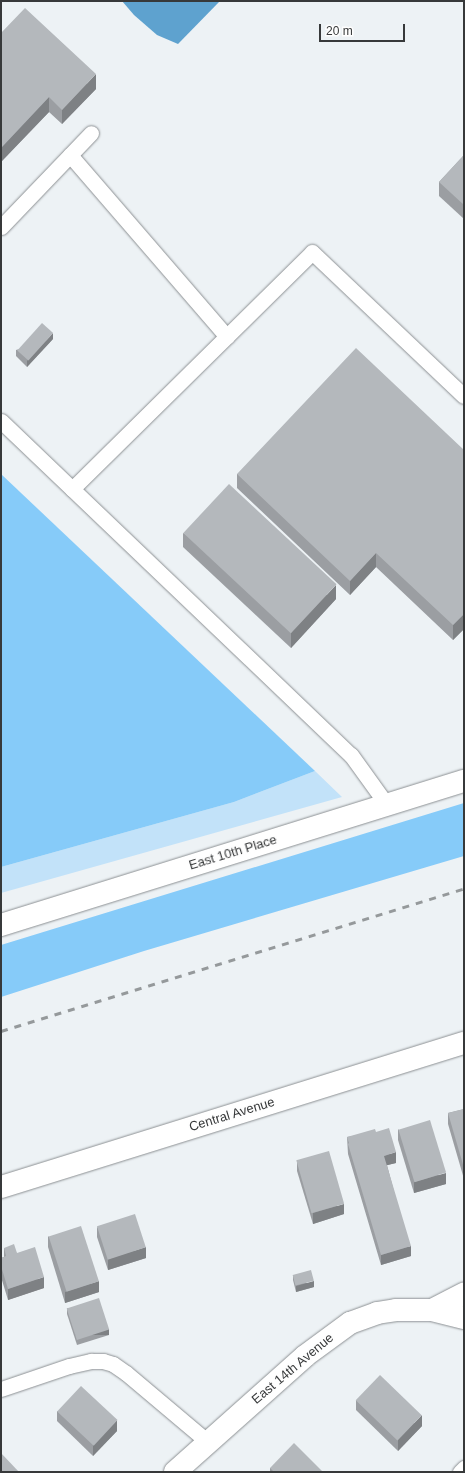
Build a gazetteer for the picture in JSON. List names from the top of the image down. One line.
{"streets":{"street":["East 10th Place","Central Avenue","East 14th Avenue"]},"scale_bar":"20 m"}
